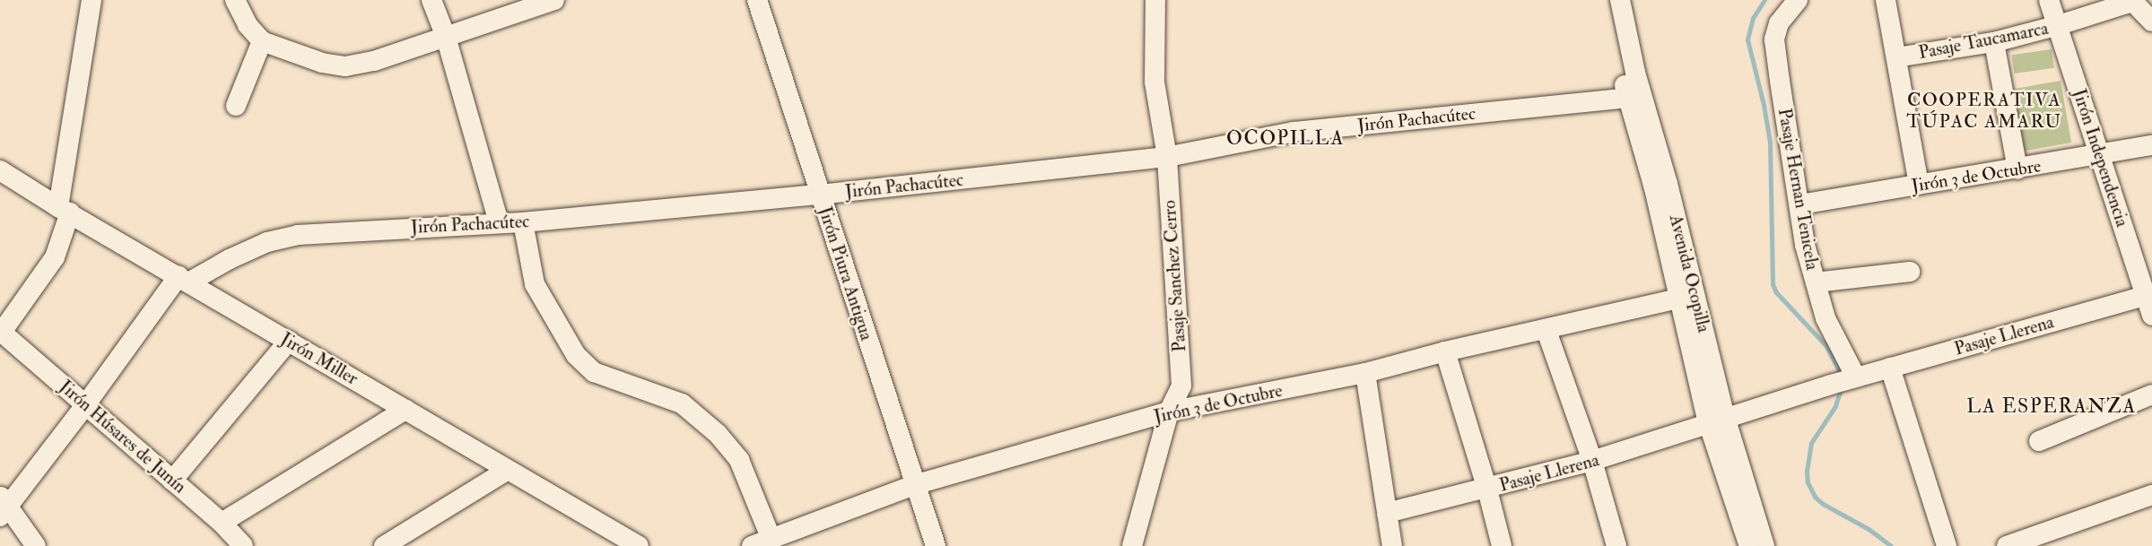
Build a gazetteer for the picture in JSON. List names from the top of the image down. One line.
{"streets":{"street":["Pasaje Taucamarca","Jirón Pachacútec","Jirón Independencia","Jirón 3 de Octubre","Pasaje Hernan Tenicela","Jirón Piura Antigua","Avenida Ocopilla","Pasaje Sanchez Cerro","Pasaje Llerena","Jirón Miller","Jirón Húsares de Junín"]},"crossings":[["Pasaje Taucamarca","Jirón Independencia"],["Jirón Pachacútec","Jirón Piura Antigua"],["Jirón Pachacútec","Avenida Ocopilla"],["Jirón Pachacútec","Pasaje Sanchez Cerro"],["Jirón Pachacútec","Jirón Miller"],["Jirón Independencia","Jirón 3 de Octubre"],["Jirón Independencia","Pasaje Llerena"],["Jirón 3 de Octubre","Pasaje Hernan Tenicela"],["Jirón 3 de Octubre","Jirón Piura Antigua"],["Jirón 3 de Octubre","Avenida Ocopilla"],["Jirón 3 de Octubre","Pasaje Sanchez Cerro"],["Pasaje Hernan Tenicela","Pasaje Llerena"],["Avenida Ocopilla","Pasaje Llerena"]],"districts":["COOPERATIVA TÚPAC AMARU","OCOPILLA","LA ESPERANZA"]}
